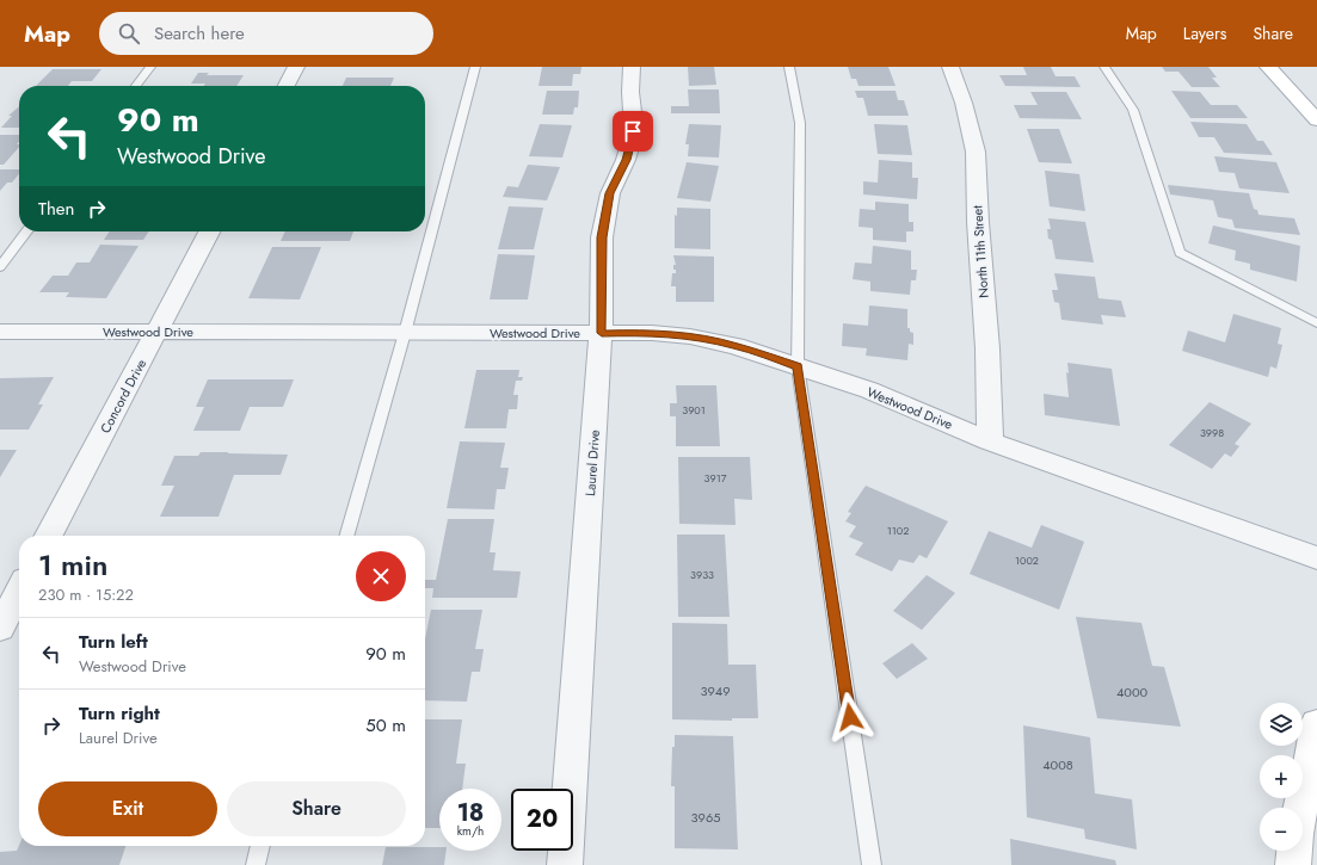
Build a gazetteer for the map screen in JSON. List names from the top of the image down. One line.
{"streets":{"street":["North 11th Street","Westwood Drive","Concord Drive","Laurel Drive"]},"crossings":[["North 11th Street","Westwood Drive"],["Westwood Drive","Concord Drive"],["Westwood Drive","Laurel Drive"]],"house_numbers":["3901","3998","3917","1102","1002","3933","3949","4000","4008","3965"],"page":{"header":"Map","search":"Search here","nav":["Map","Layers","Share"],"turn":["90 m","Westwood Drive"],"then":"Then","heading":["1 min","230 m · 15:22"],"list":[{"name":"Turn left","note":"Westwood Drive","value":"90 m"},{"name":"Turn right","note":"Laurel Drive","value":"50 m"}],"map_buttons":["+","−"],"buttons":["Exit","Share"],"speed":"18 km/h","limit":"20"}}
